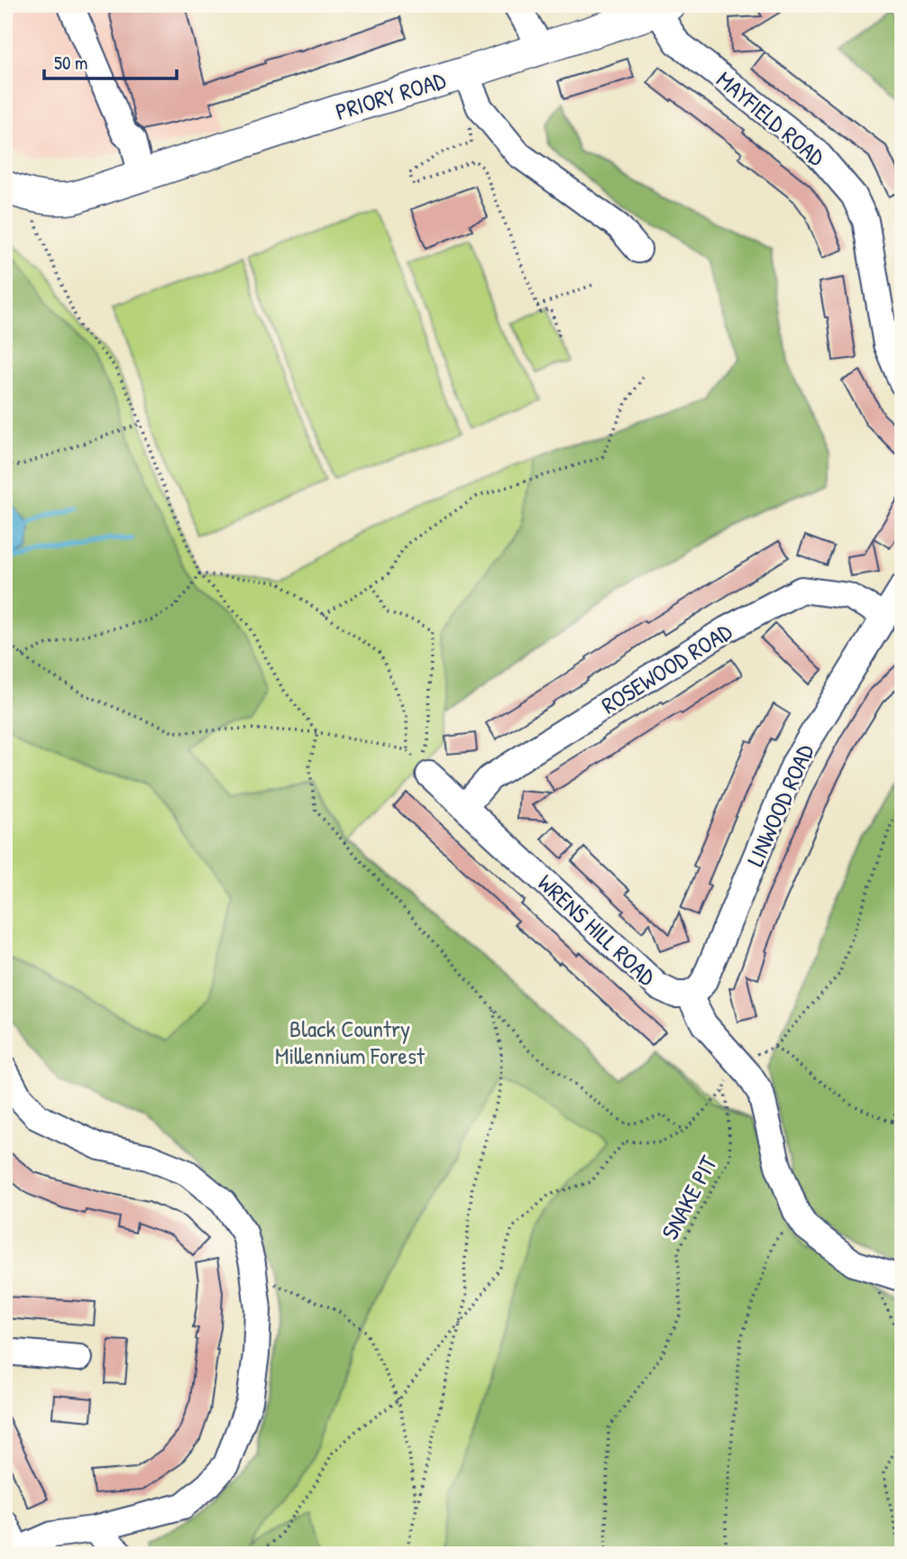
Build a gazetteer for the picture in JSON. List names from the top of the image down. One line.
{"streets":{"main road":["PRIORY ROAD"],"street":["MAYFIELD ROAD","ROSEWOOD ROAD","LINWOOD ROAD","WRENS HILL ROAD"],"path":["SNAKE PIT"]},"crossings":[["PRIORY ROAD","MAYFIELD ROAD"],["ROSEWOOD ROAD","LINWOOD ROAD"],["ROSEWOOD ROAD","WRENS HILL ROAD"],["LINWOOD ROAD","WRENS HILL ROAD"]],"parks":["Black Country Millennium Forest"],"scale_bar":"50 m"}
